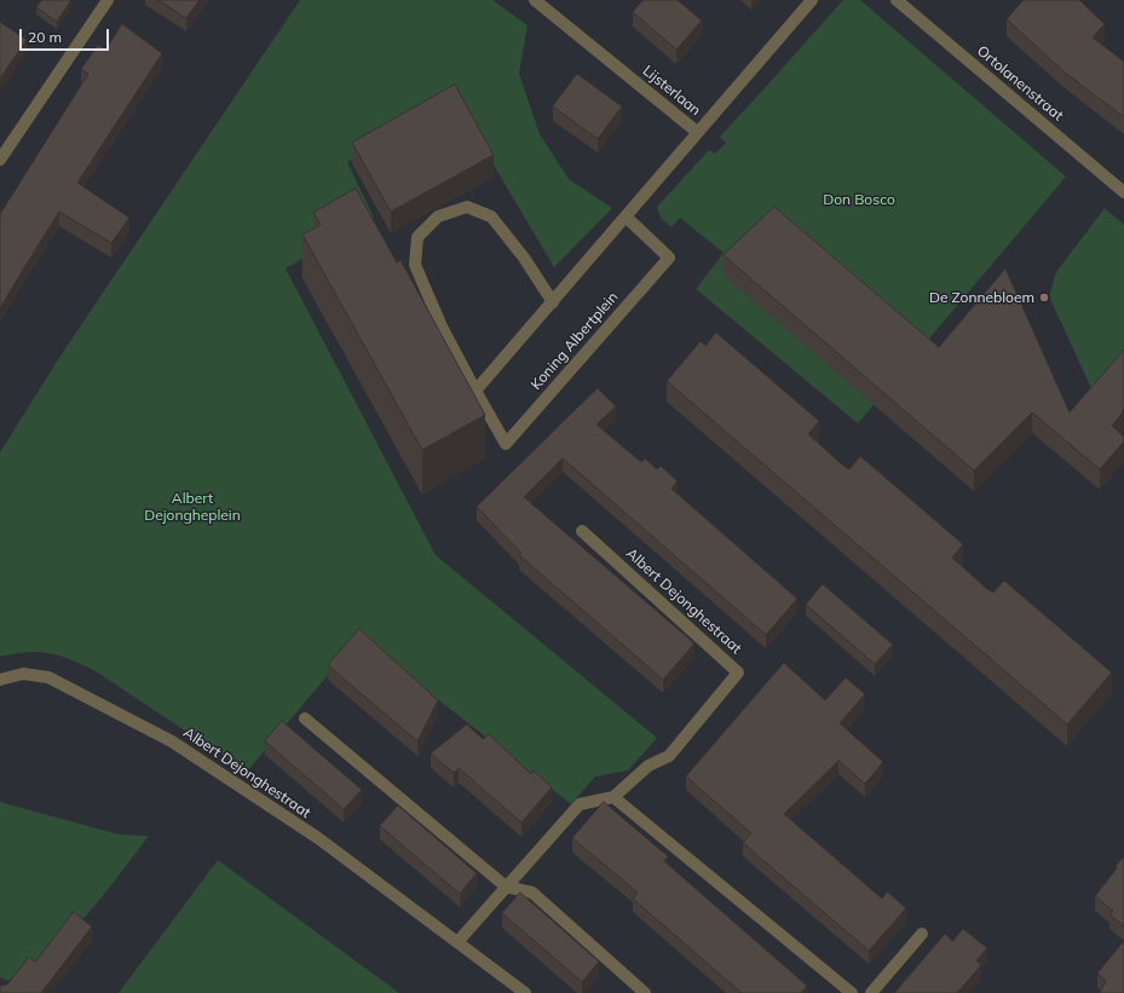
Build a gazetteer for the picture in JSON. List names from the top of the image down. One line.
{"streets":{"street":["Ortolanenstraat","Lijsterlaan","Koning Albertplein","Albert Dejonghestraat"]},"parks":["Don Bosco","Albert Dejongheplein"],"places":["De Zonnebloem"],"scale_bar":"20 m"}
